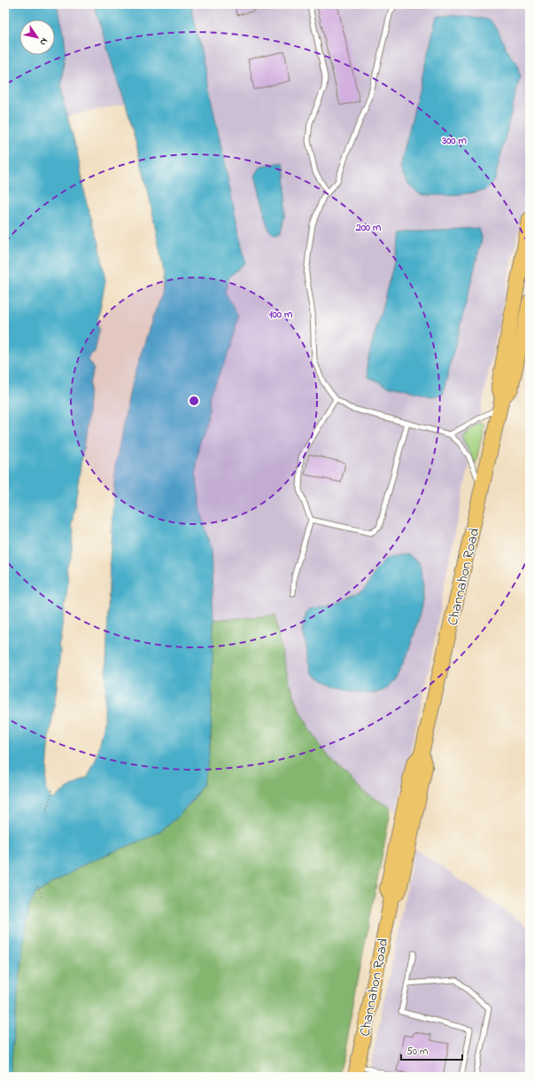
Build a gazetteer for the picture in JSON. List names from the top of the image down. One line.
{"streets":{"main road":["Channahon Road"]},"scale_bar":"50 m","north":"bottom right","rings":["300 m","200 m","100 m"]}
